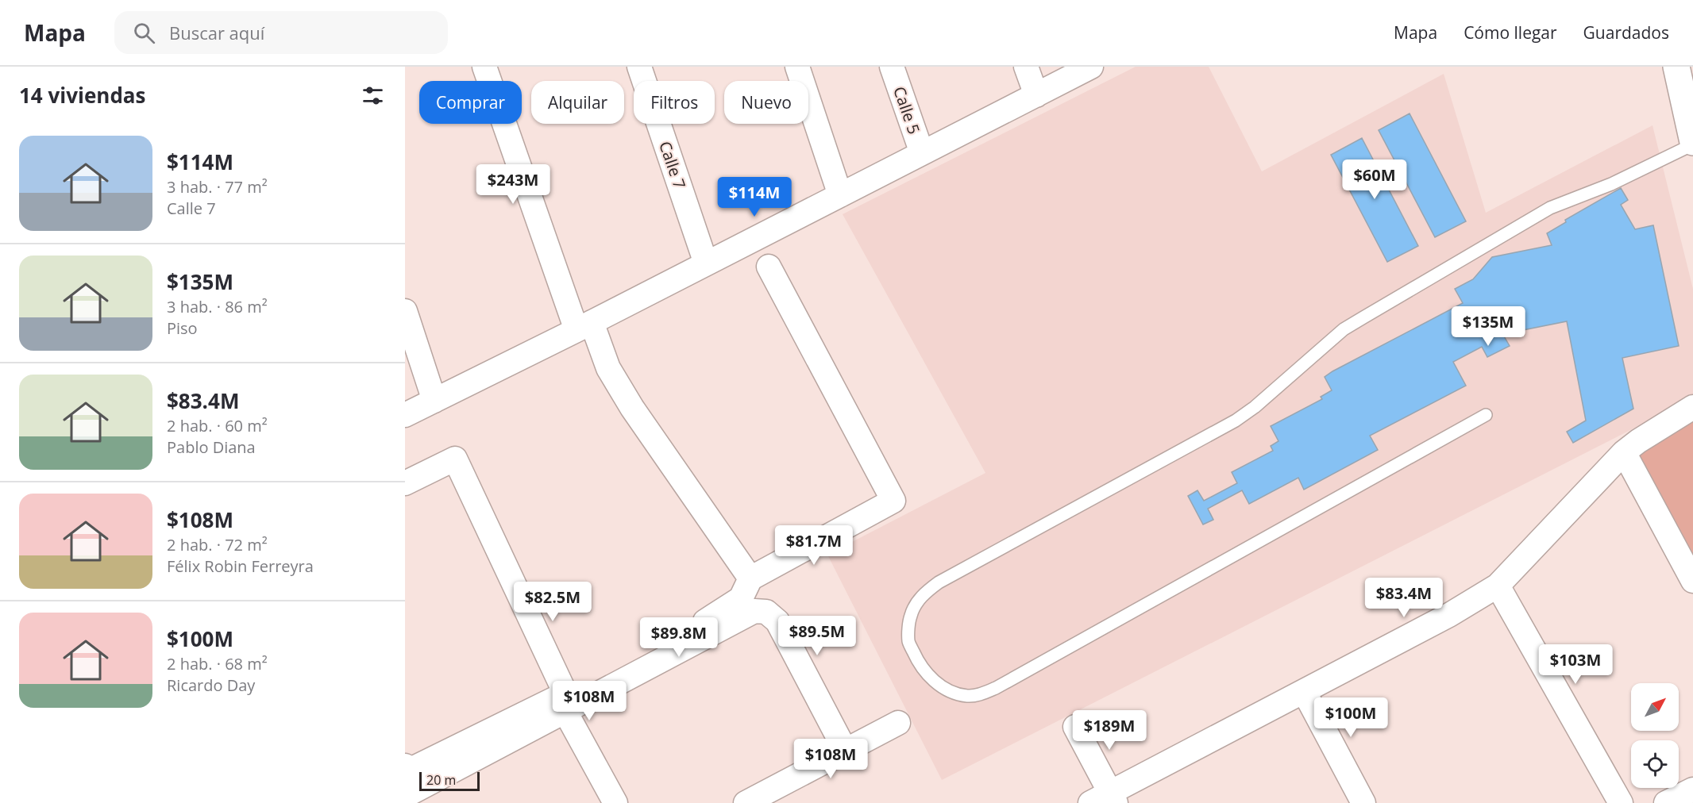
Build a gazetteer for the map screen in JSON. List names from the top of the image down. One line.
{"streets":{"street":["Calle 5","Calle 7"]},"scale_bar":"20 m","north":"top right","page":{"header":"Mapa","search":"Buscar aquí","nav":["Mapa","Cómo llegar","Guardados"],"heading":"14 viviendas","chip":["Comprar","Alquilar","Filtros","Nuevo"],"list":[{"name":"$114M","note":"3 hab. · 77 m² · Calle 7"},{"name":"$135M","note":"3 hab. · 86 m² · Piso"},{"name":"$83.4M","note":"2 hab. · 60 m² · Pablo Diana"},{"name":"$108M","note":"2 hab. · 72 m² · Félix Robin Ferreyra"},{"name":"$100M","note":"2 hab. · 68 m² · Ricardo Day"}],"price":["$60M","$243M","$114M","$135M","$81.7M","$83.4M","$82.5M","$89.5M","$89.8M","$103M","$108M","$100M","$189M","$108M"],"scale":"20 m"}}
